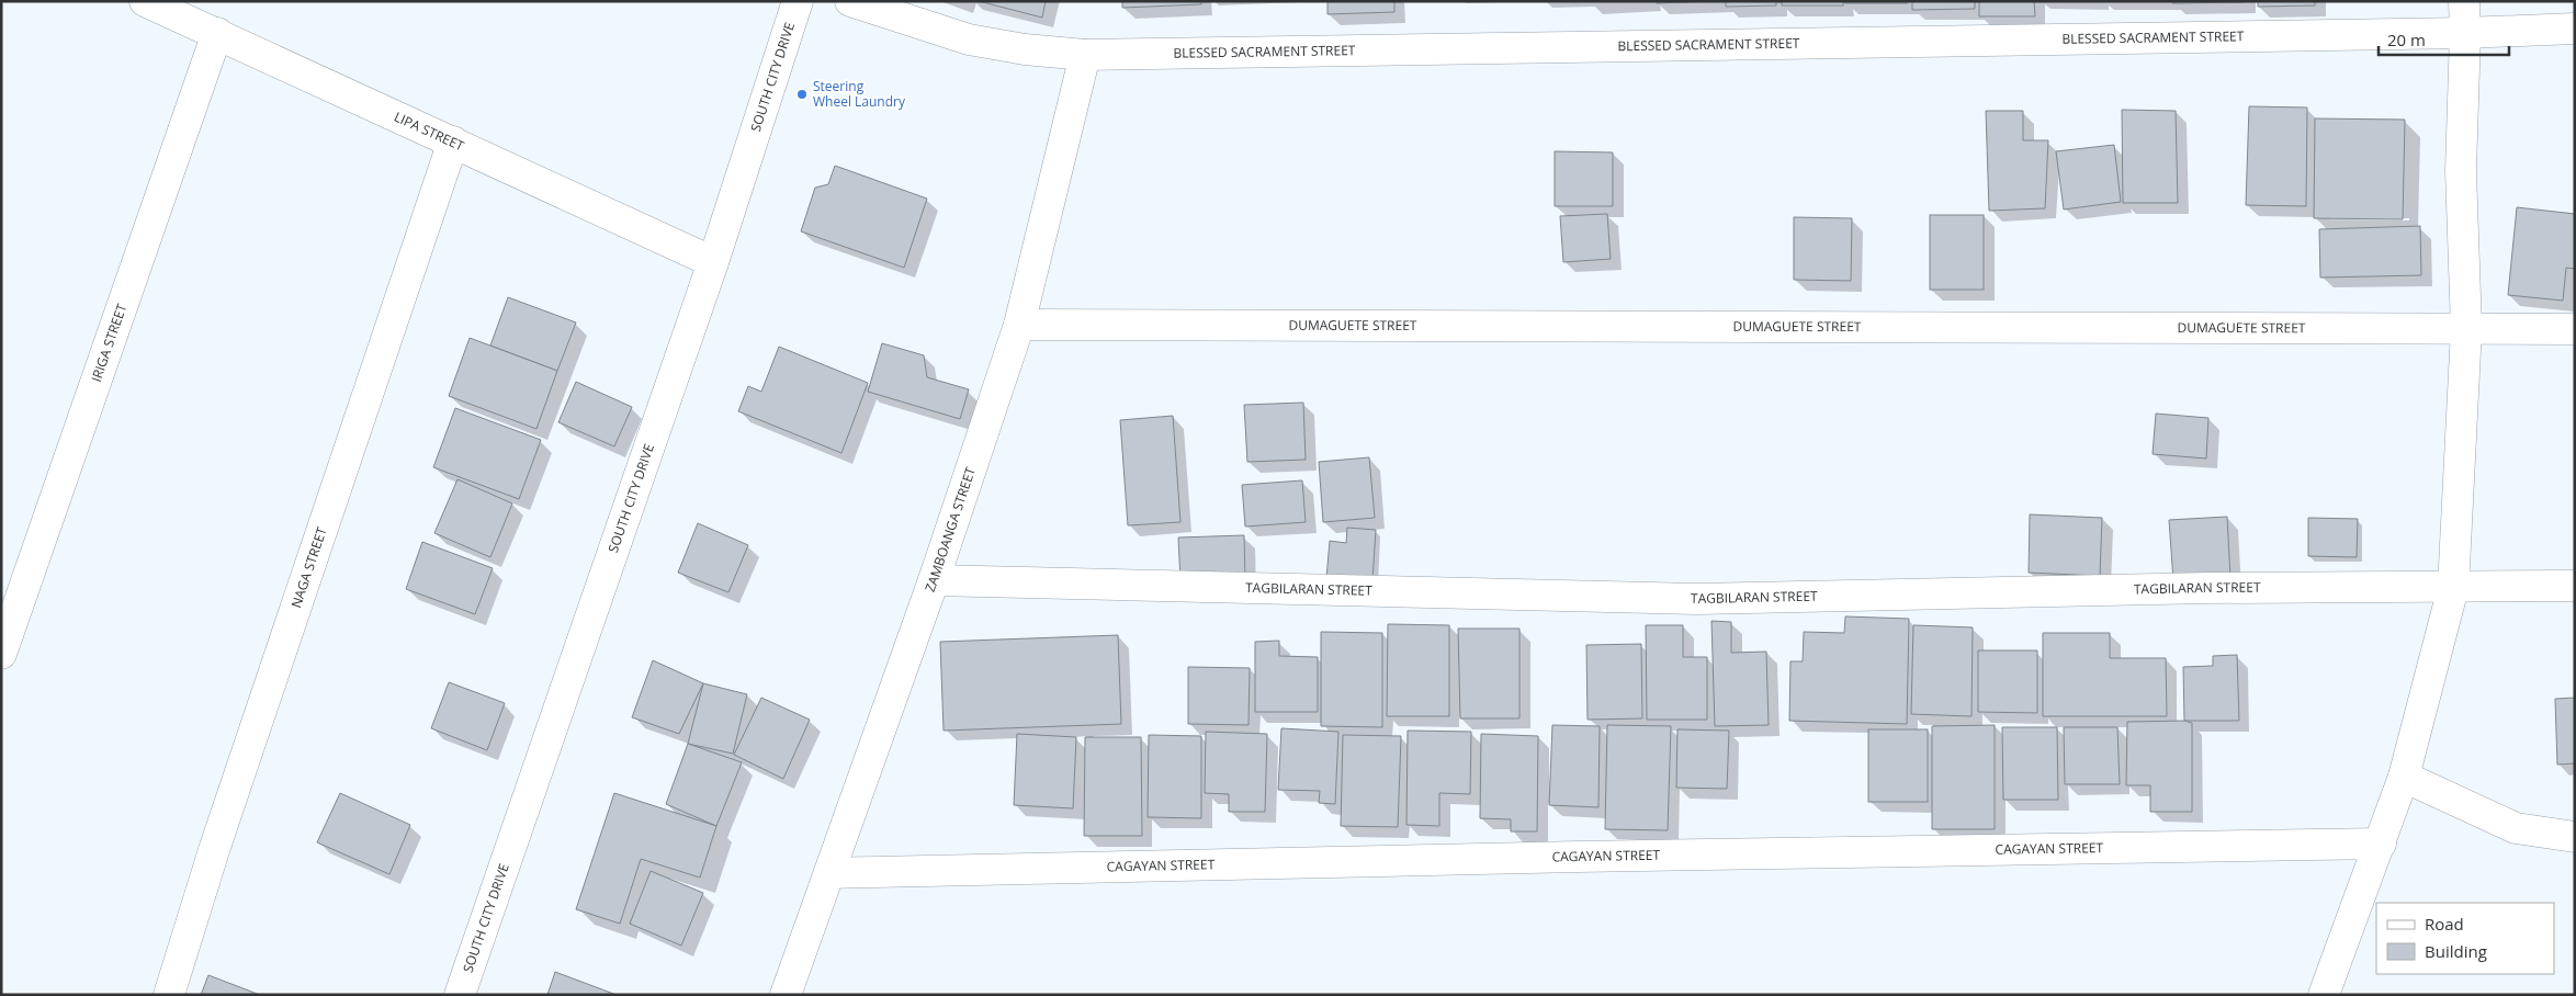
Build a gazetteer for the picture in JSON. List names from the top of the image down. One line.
{"streets":{"street":["BLESSED SACRAMENT STREET","SOUTH CITY DRIVE","LIPA STREET","DUMAGUETE STREET","IRIGA STREET","ZAMBOANGA STREET","NAGA STREET","TAGBILARAN STREET","CAGAYAN STREET"]},"crossings":[["BLESSED SACRAMENT STREET","ZAMBOANGA STREET"],["SOUTH CITY DRIVE","LIPA STREET"],["LIPA STREET","IRIGA STREET"],["LIPA STREET","NAGA STREET"],["DUMAGUETE STREET","ZAMBOANGA STREET"],["ZAMBOANGA STREET","TAGBILARAN STREET"],["ZAMBOANGA STREET","CAGAYAN STREET"]],"places":["Steering Wheel Laundry"],"legend":["Road","Building"],"scale_bar":"20 m"}
